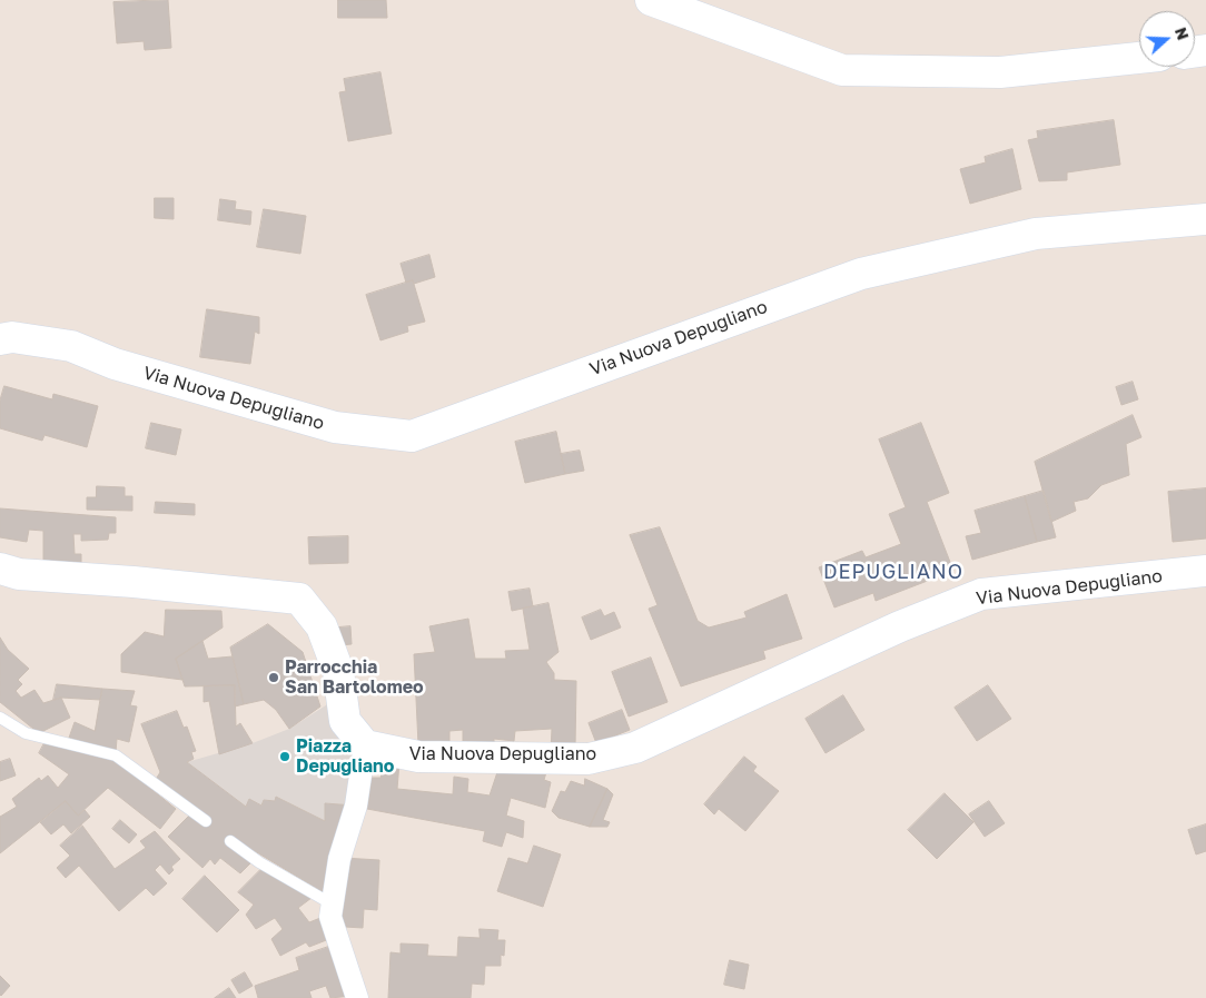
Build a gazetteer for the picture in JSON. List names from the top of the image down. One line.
{"streets":{"street":["Via Nuova Depugliano"]},"districts":["DEPUGLIANO"],"places":["Parrocchia San Bartolomeo","Piazza Depugliano"],"north":"right"}
